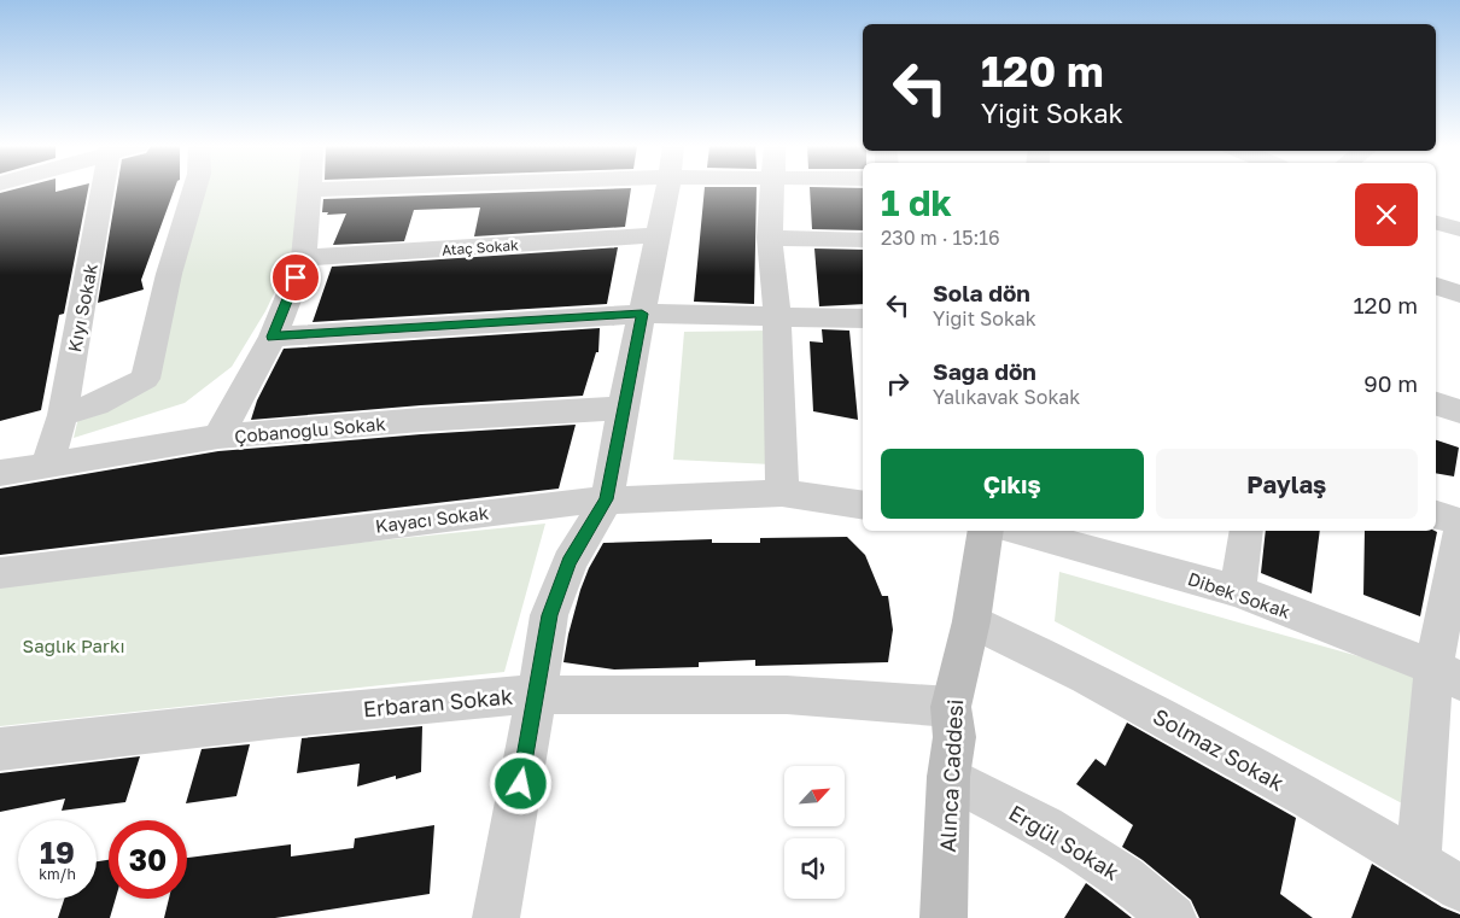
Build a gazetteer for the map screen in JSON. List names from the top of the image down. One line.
{"streets":{"main road":["Alınca Caddesi"],"street":["Ataç Sokak","Kıyı Sokak","Çobanoğlu Sokak","Kayacı Sokak","Dibek Sokak","Erbaran Sokak","Solmaz Sokak","Ergül Sokak"]},"crossings":[["Kıyı Sokak","Çobanoğlu Sokak"],["Erbaran Sokak","Alınca Caddesi"],["Solmaz Sokak","Alınca Caddesi"],["Alınca Caddesi","Ergül Sokak"]],"parks":["Sağlık Parkı"],"north":"top right","page":{"turn":["120 m","Yiğit Sokak"],"heading":["1 dk","230 m · 15:16"],"list":[{"name":"Sola dön","note":"Yiğit Sokak","value":"120 m"},{"name":"Sağa dön","note":"Yalıkavak Sokak","value":"90 m"}],"buttons":["Çıkış","Paylaş"],"speed":"19 km/h","limit":"30"}}
